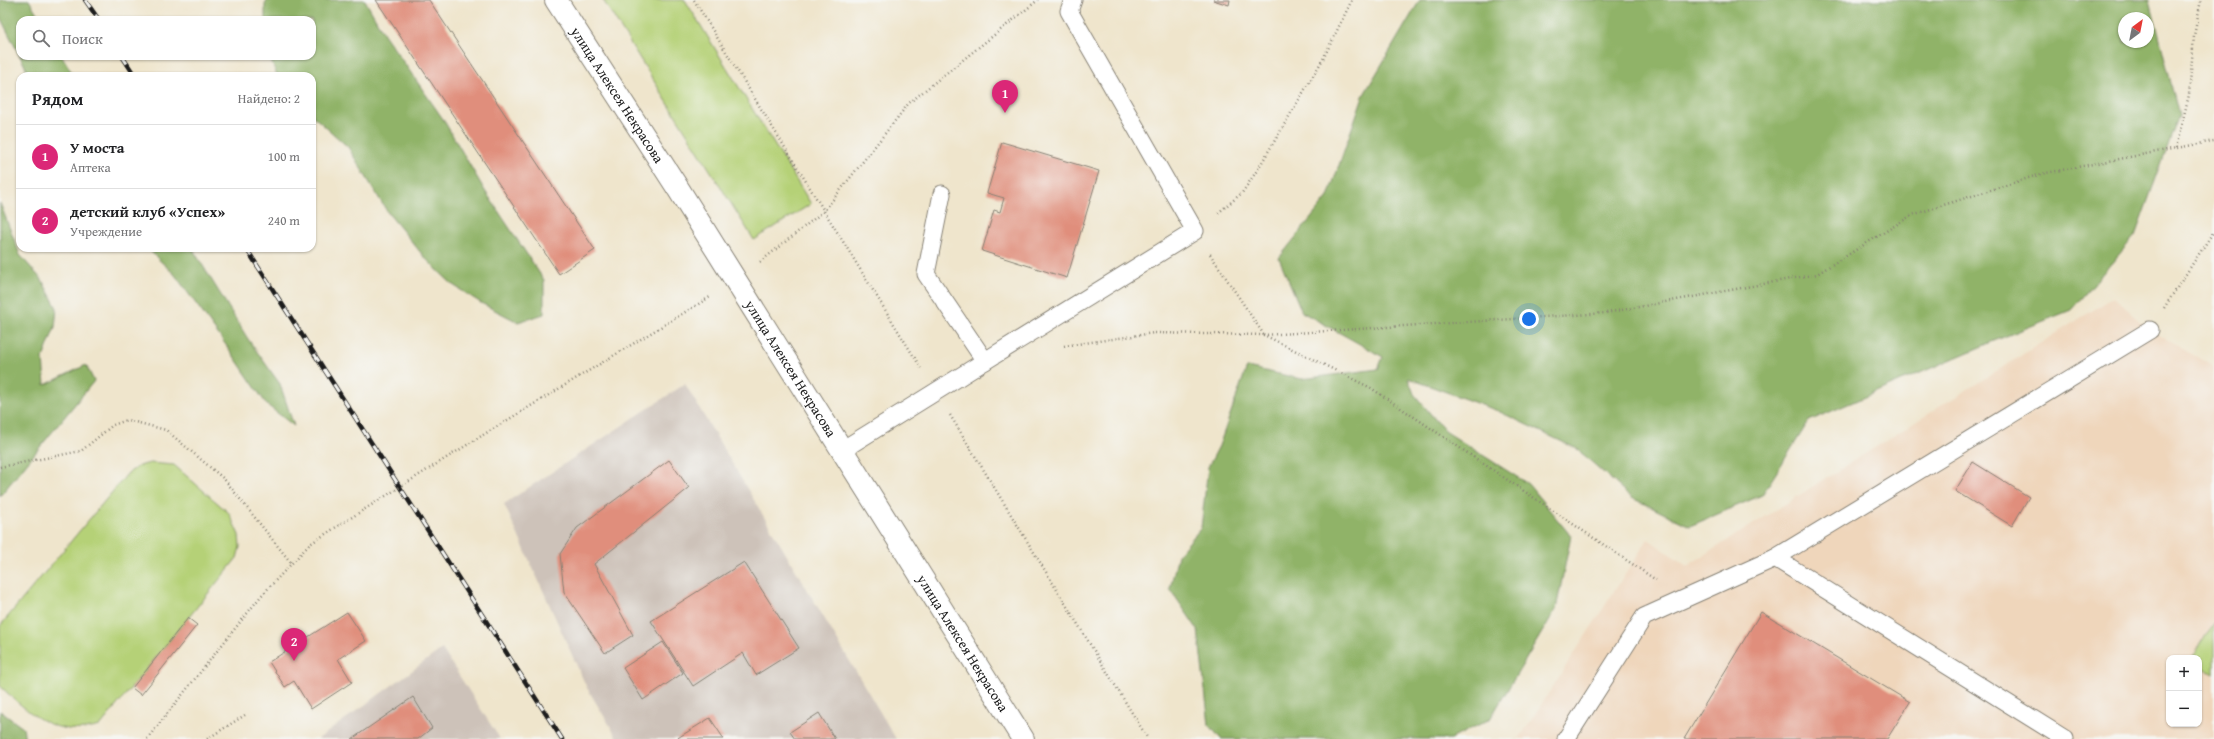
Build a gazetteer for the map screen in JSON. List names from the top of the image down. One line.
{"streets":{"street":["улица Алексея Некрасова"]},"north":"top right","page":{"search":"Поиск","heading":["Рядом","Найдено: 2"],"pins":["1","2"],"list":[{"mark":"1","name":"У моста","note":"Аптека","value":"100 m"},{"mark":"2","name":"детский клуб «Успех»","note":"Учреждение","value":"240 m"}],"map_buttons":["+","−"]}}
